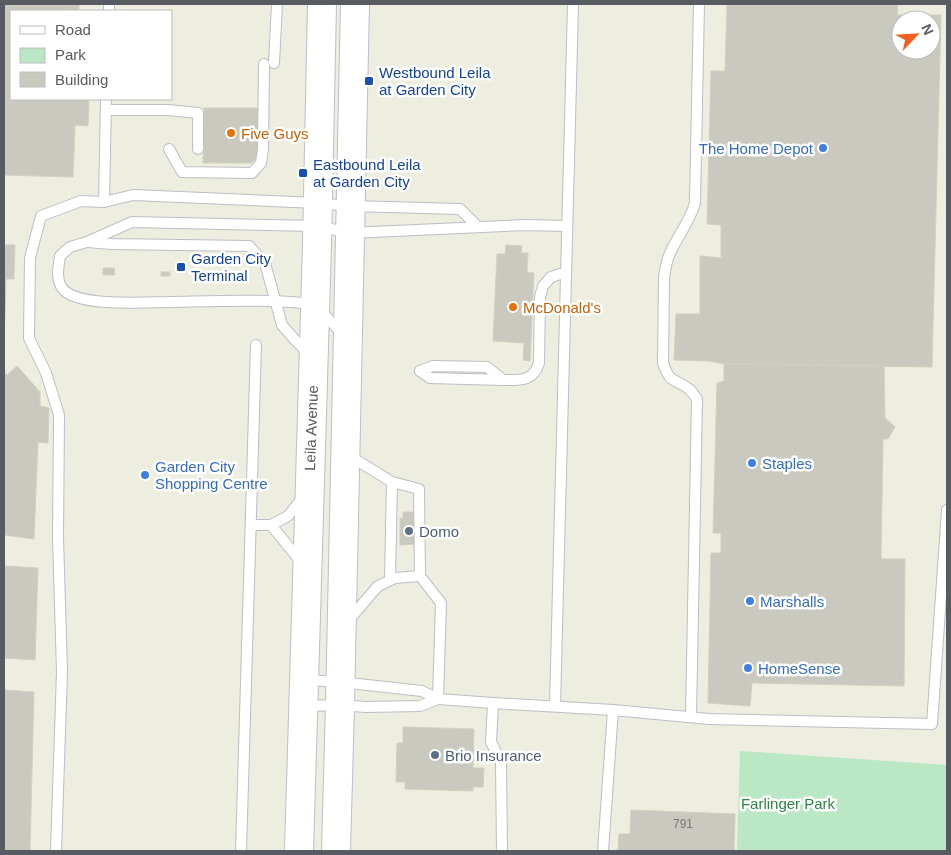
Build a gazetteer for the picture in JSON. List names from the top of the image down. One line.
{"streets":{"main road":["Leila Avenue"]},"parks":["Farlinger Park"],"places":{"transit":["Westbound Leila at Garden City","Eastbound Leila at Garden City","Garden City Terminal"],"other":["Five Guys","The Home Depot","McDonald's","Staples","Garden City Shopping Centre","Domo","Marshalls","HomeSense","Brio Insurance"]},"house_numbers":["791"],"legend":["Road","Park","Building"],"north":"top right"}
